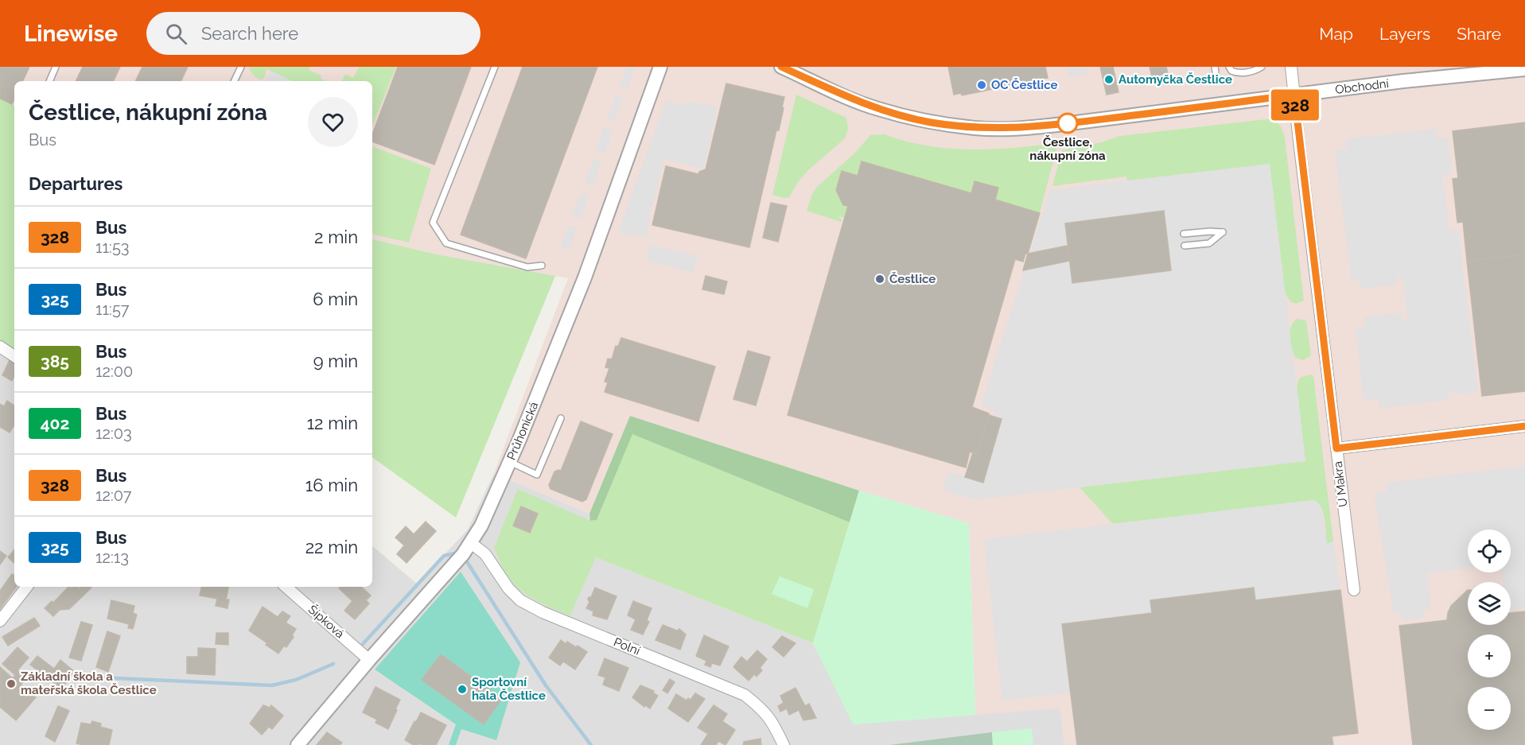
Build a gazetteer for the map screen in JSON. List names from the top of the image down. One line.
{"streets":{"street":["Obchodní","Průhonická","U Makra","Šípková","Polní"]},"crossings":[["Obchodní","U Makra"],["Průhonická","Šípková"],["Průhonická","Polní"]],"places":["Automyčka Čestlice","OC Čestlice","Čestlice, nákupní zóna","Čestlice","Základní škola a mateřská škola Čestlice","Sportovní hala Čestlice"],"lines":["bus line 328"],"page":{"header":"Linewise","search":"Search here","nav":["Map","Layers","Share"],"on_map":"328","heading":[["Čestlice, nákupní zóna","Bus"],"Departures"],"list":[{"mark":"328","name":"Bus","note":"11:53","value":"2 min"},{"mark":"325","name":"Bus","note":"11:57","value":"6 min"},{"mark":"385","name":"Bus","note":"12:00","value":"9 min"},{"mark":"402","name":"Bus","note":"12:03","value":"12 min"},{"mark":"328","name":"Bus","note":"12:07","value":"16 min"},{"mark":"325","name":"Bus","note":"12:13","value":"22 min"}],"map_buttons":["+","−"]}}
